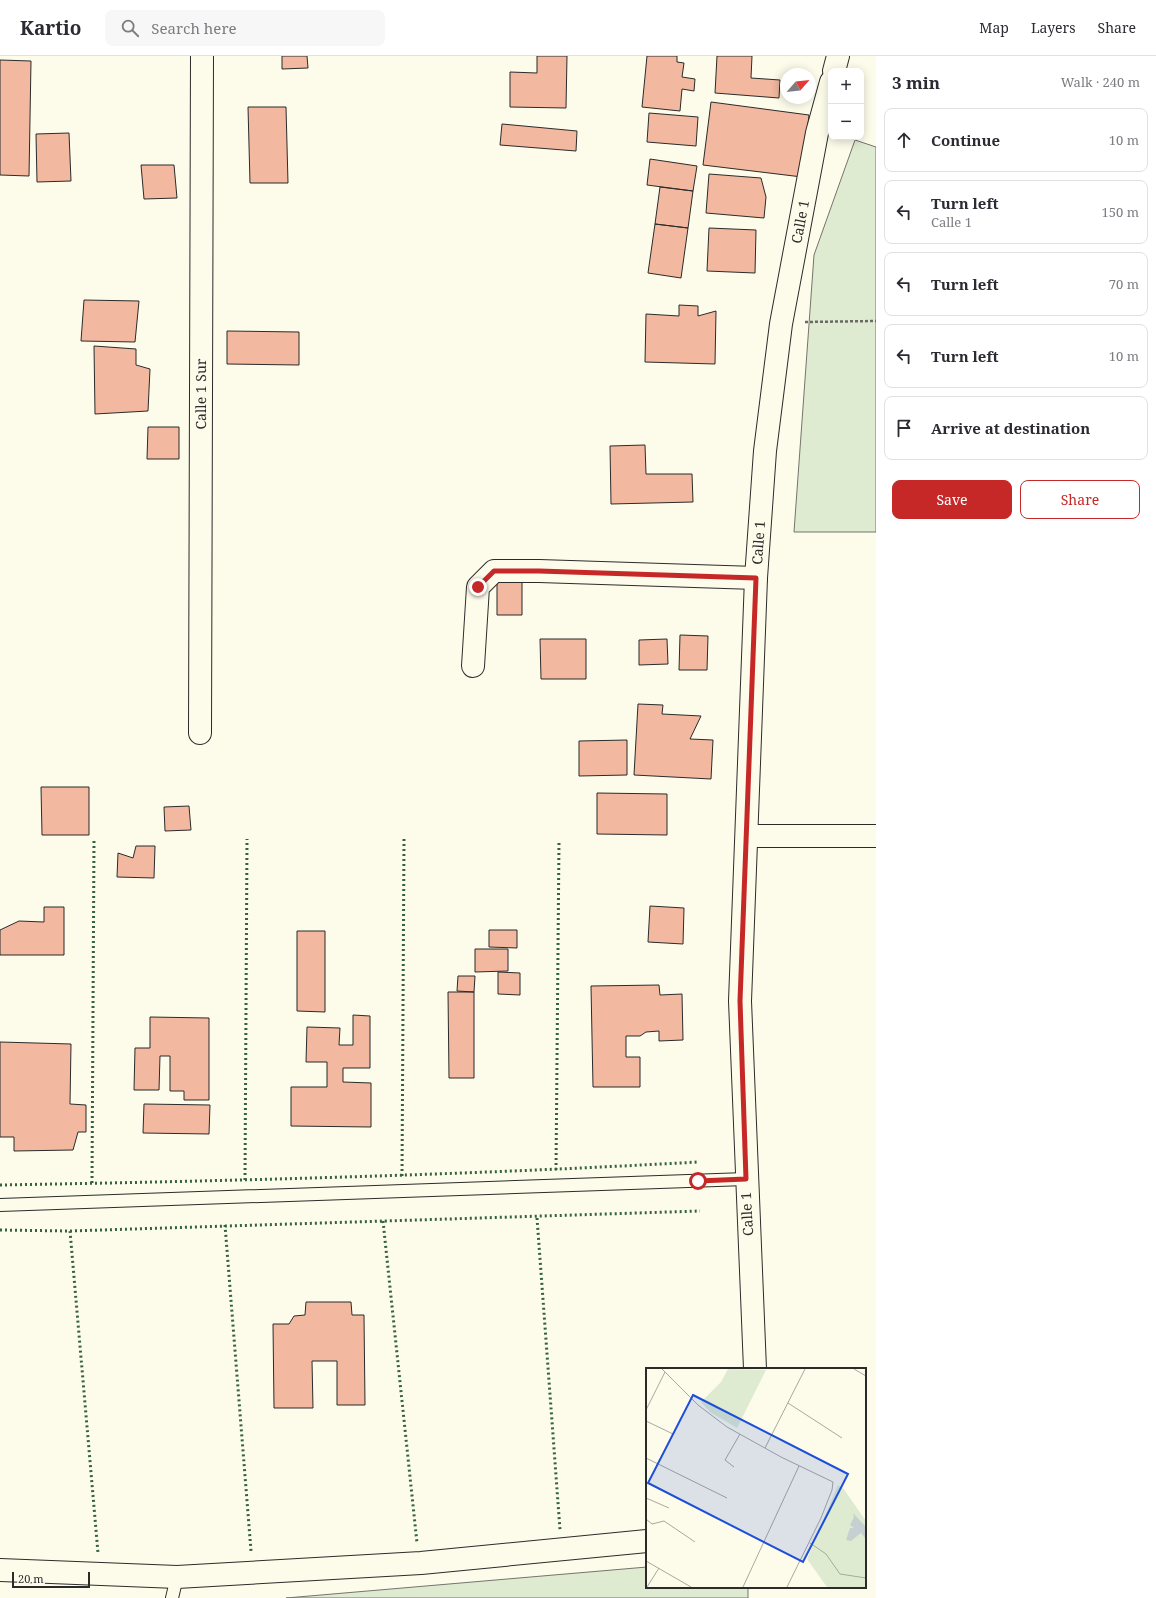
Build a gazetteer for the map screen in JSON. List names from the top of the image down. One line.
{"streets":{"street":["Calle 1","Calle 1 Sur"]},"scale_bar":"20 m","north":"top right","page":{"header":"Kartio","search":"Search here","nav":["Map","Layers","Share"],"heading":["3 min","Walk · 240 m"],"map_buttons":["+","−"],"list":[["Continue","10 m"],["Turn left","Calle 1","150 m"],["Turn left","70 m"],["Turn left","10 m"],"Arrive at destination"],"buttons":["Save","Share"],"scale":"20 m"}}
